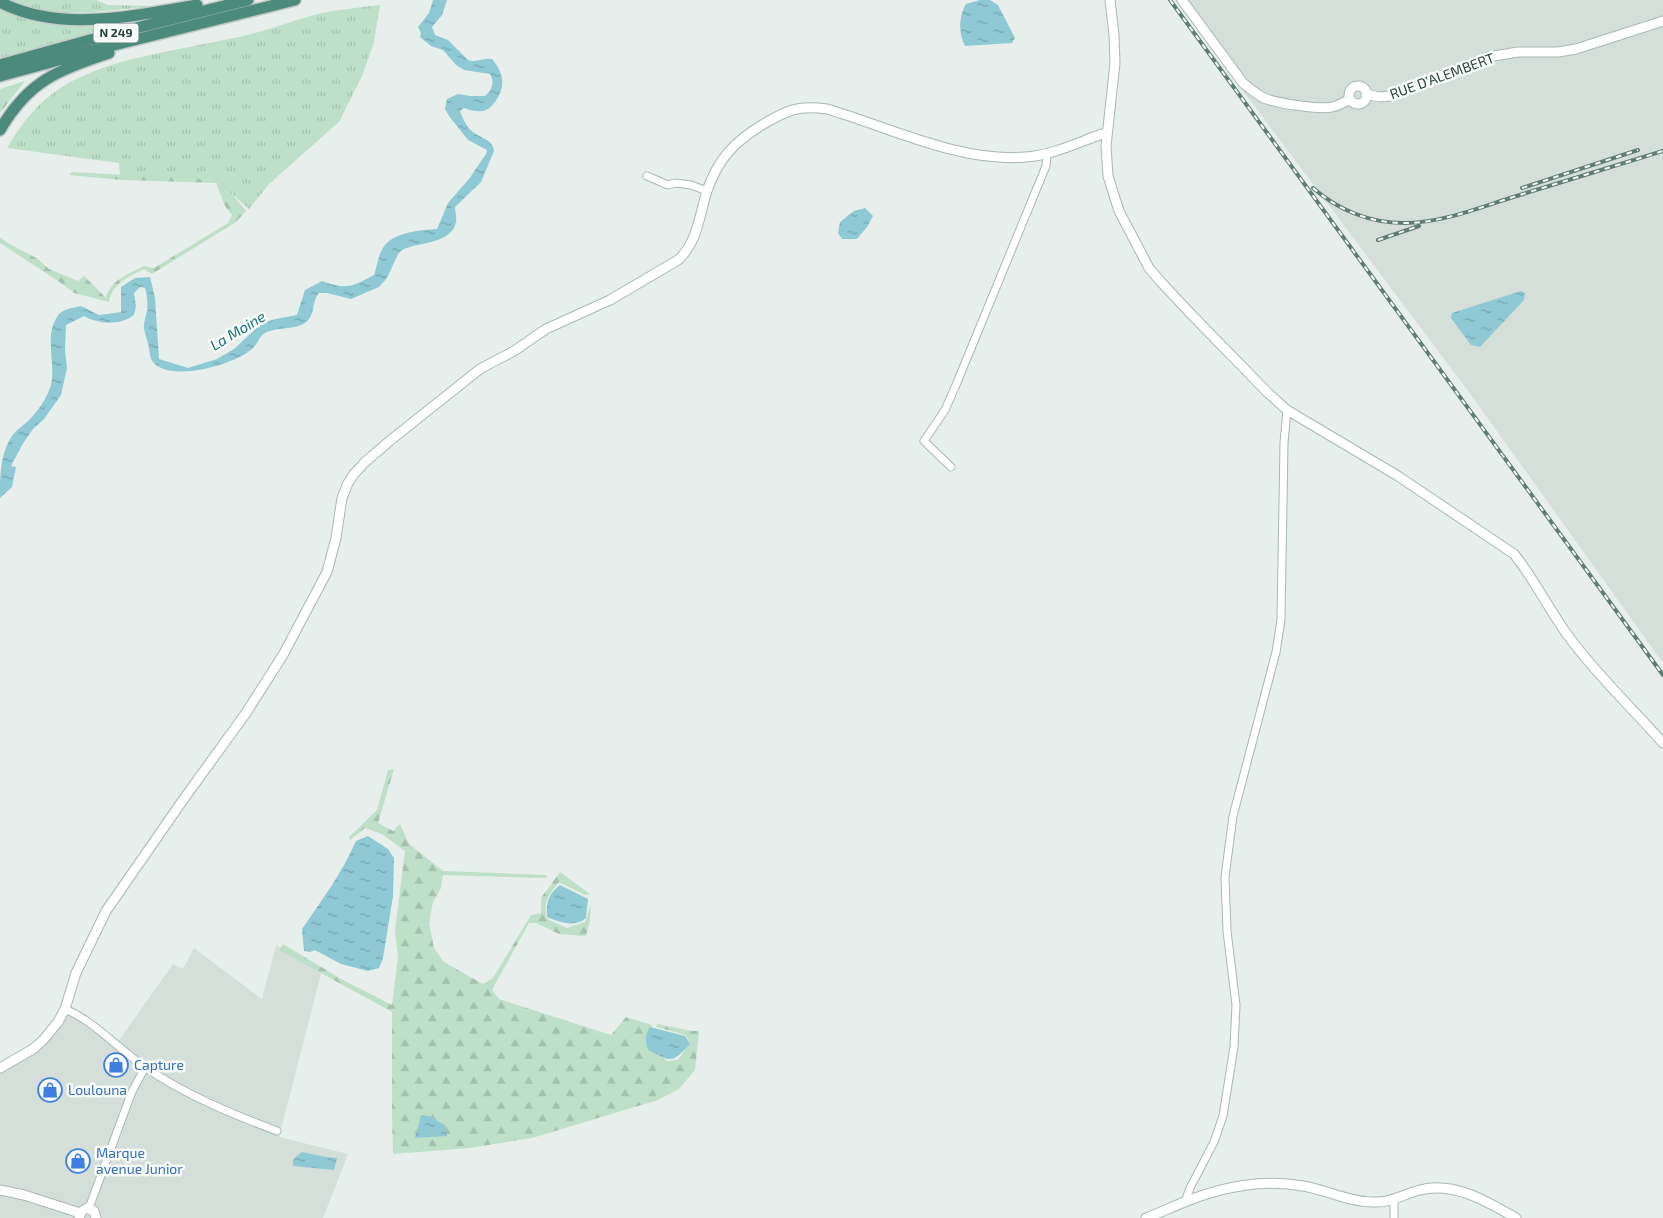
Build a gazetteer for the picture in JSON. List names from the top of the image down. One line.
{"streets":{"highway":["N 249"],"street":["RUE D’ALEMBERT"]},"water":["La Moine"],"places":{"shop":["Capture","Loulouna","Marque avenue Junior"]}}
